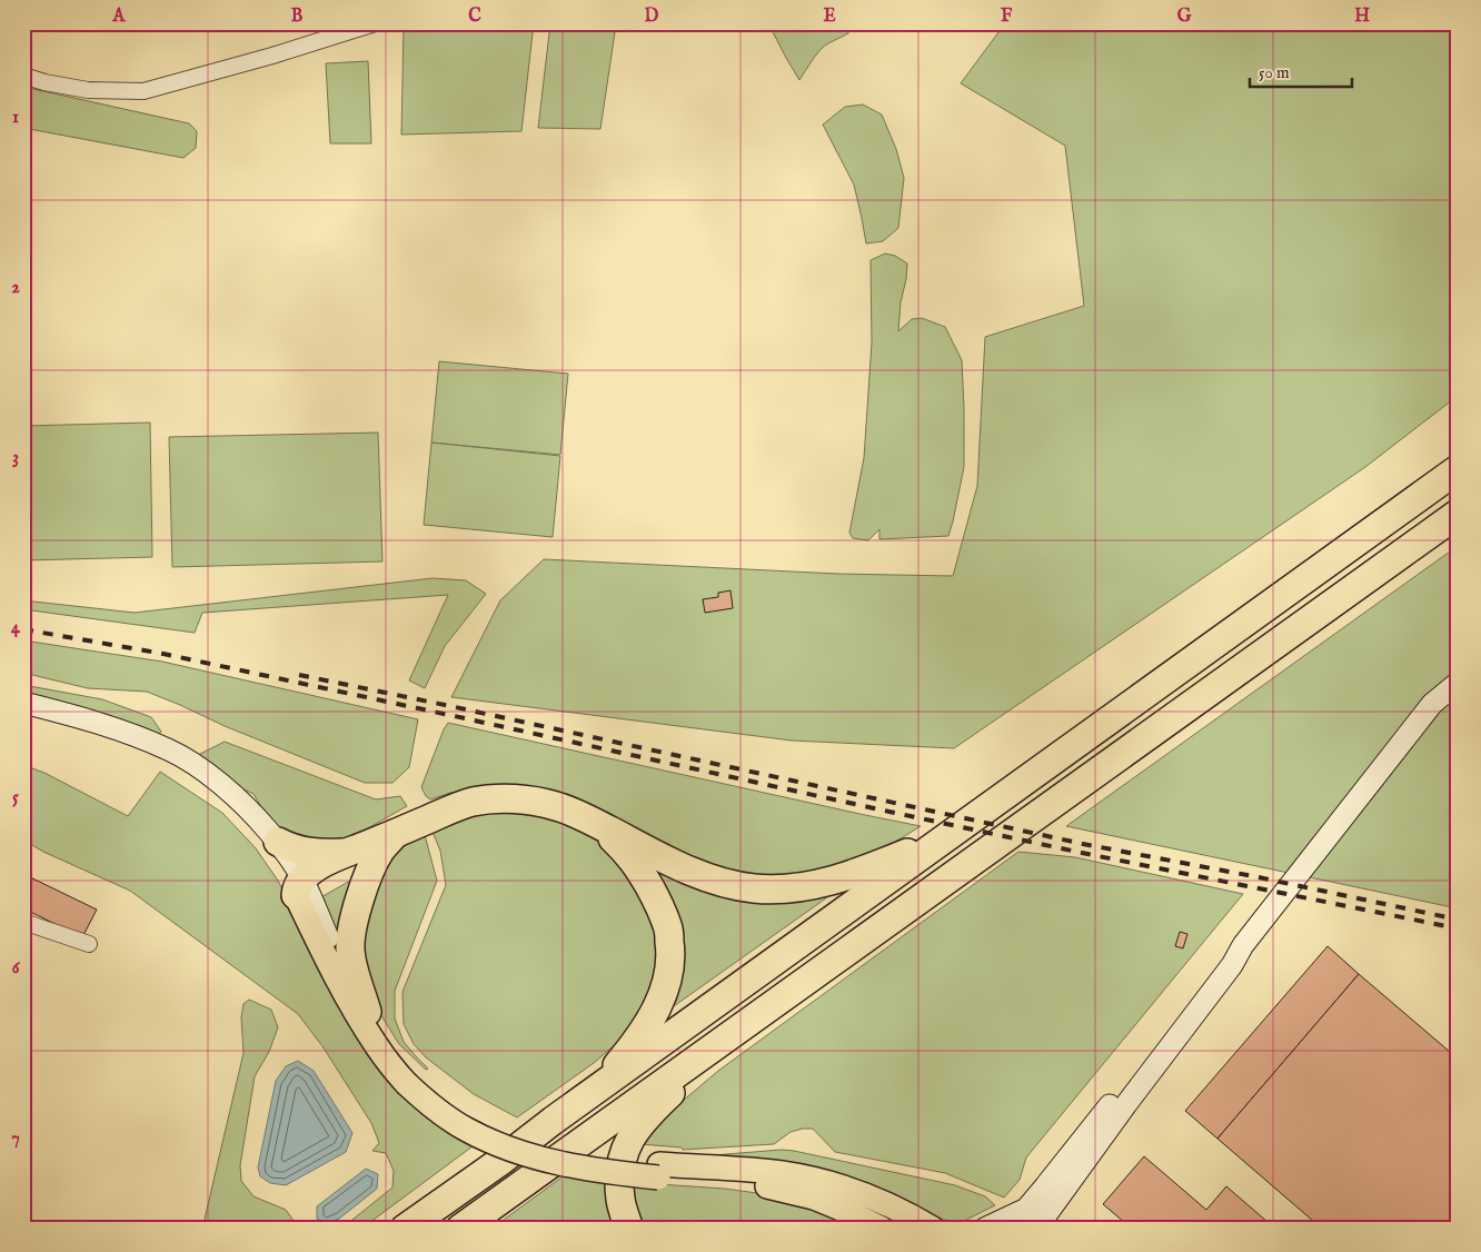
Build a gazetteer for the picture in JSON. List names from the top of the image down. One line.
{"scale_bar":"50 m","grid":{"columns":["A","B","C","D","E","F","G","H"],"rows":["1","2","3","4","5","6","7"]}}
